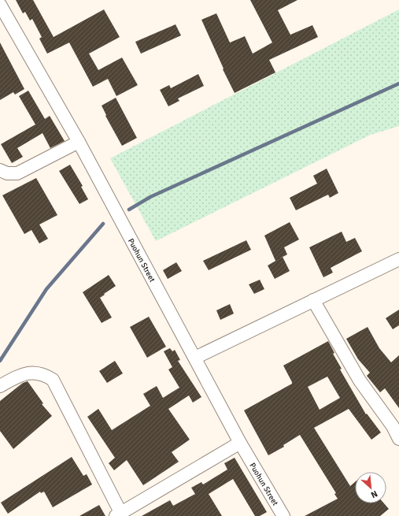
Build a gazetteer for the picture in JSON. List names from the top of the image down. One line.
{"streets":{"street":["Puohun Street"]},"north":"bottom right"}
